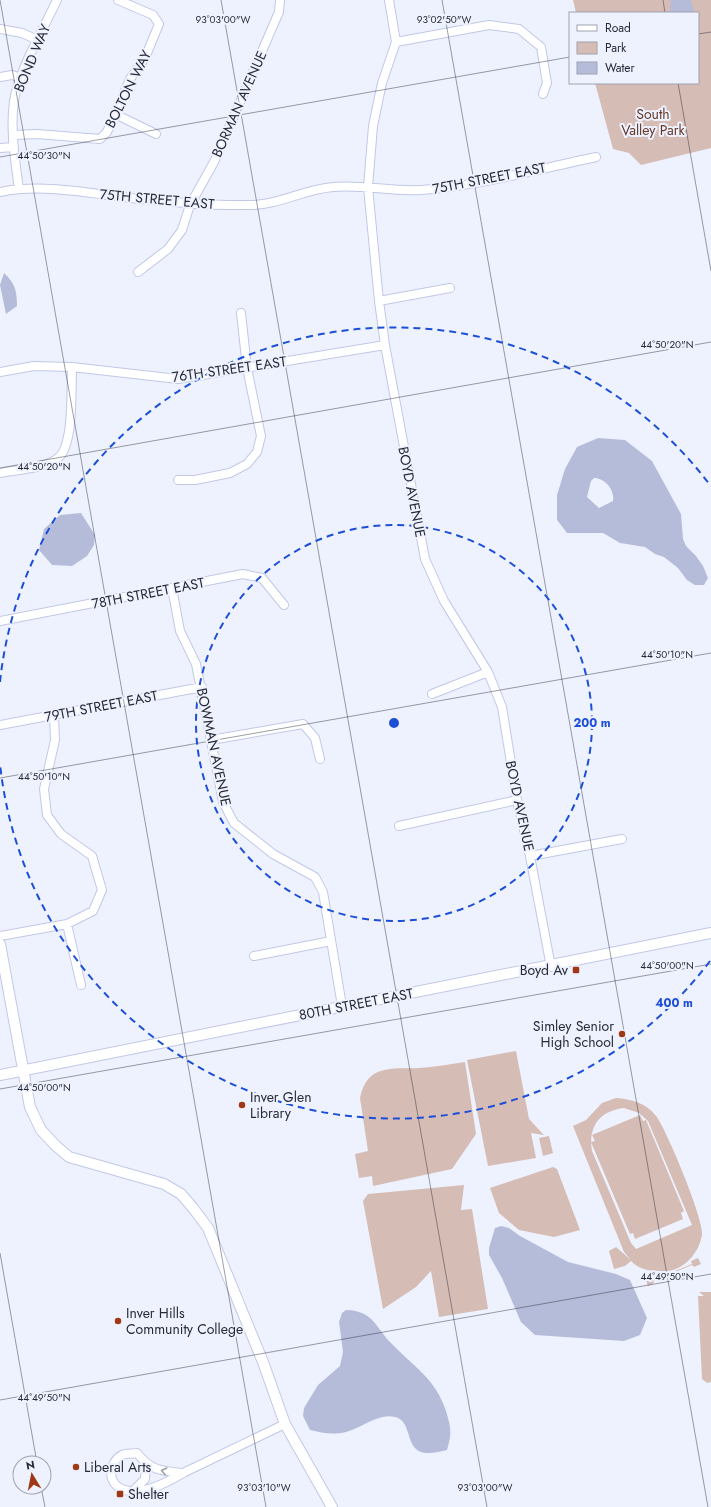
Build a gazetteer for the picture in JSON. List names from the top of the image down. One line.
{"streets":{"street":["BOND WAY","BOLTON WAY","BORMAN AVENUE","75TH STREET EAST","76TH STREET EAST","BOYD AVENUE","78TH STREET EAST","79TH STREET EAST","BOWMAN AVENUE","80TH STREET EAST"]},"crossings":[["BOND WAY","BOLTON WAY"],["BOND WAY","75TH STREET EAST"],["BORMAN AVENUE","75TH STREET EAST"],["75TH STREET EAST","BOYD AVENUE"],["76TH STREET EAST","BOYD AVENUE"],["BOYD AVENUE","80TH STREET EAST"],["78TH STREET EAST","BOWMAN AVENUE"],["79TH STREET EAST","BOWMAN AVENUE"],["BOWMAN AVENUE","80TH STREET EAST"]],"parks":["South Valley Park"],"places":{"transit":["Boyd Av","Shelter"],"other":["Simley Senior High School","Inver Glen Library","Inver Hills Community College","Liberal Arts"]},"legend":["Road","Park","Water"],"north":"top","coordinates":["93°03'00\"W","93°02'50\"W","44°50'30\"N","44°50'20\"N","44°50'10\"N","44°50'00\"N","44°49'50\"N","93°03'10\"W"],"rings":["200 m","400 m"]}
